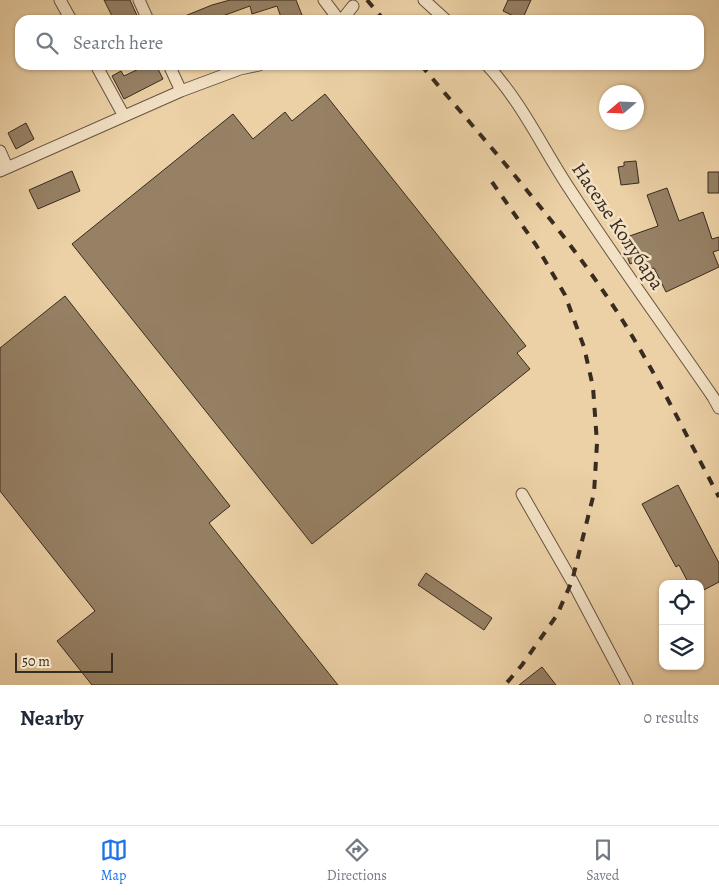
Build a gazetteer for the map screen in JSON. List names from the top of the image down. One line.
{"streets":{"street":["Насеље Колубара"]},"scale_bar":"50 m","north":"left","page":{"search":"Search here","scale":"50 m","heading":["Nearby","0 results"],"nav":["Map","Directions","Saved"]}}
